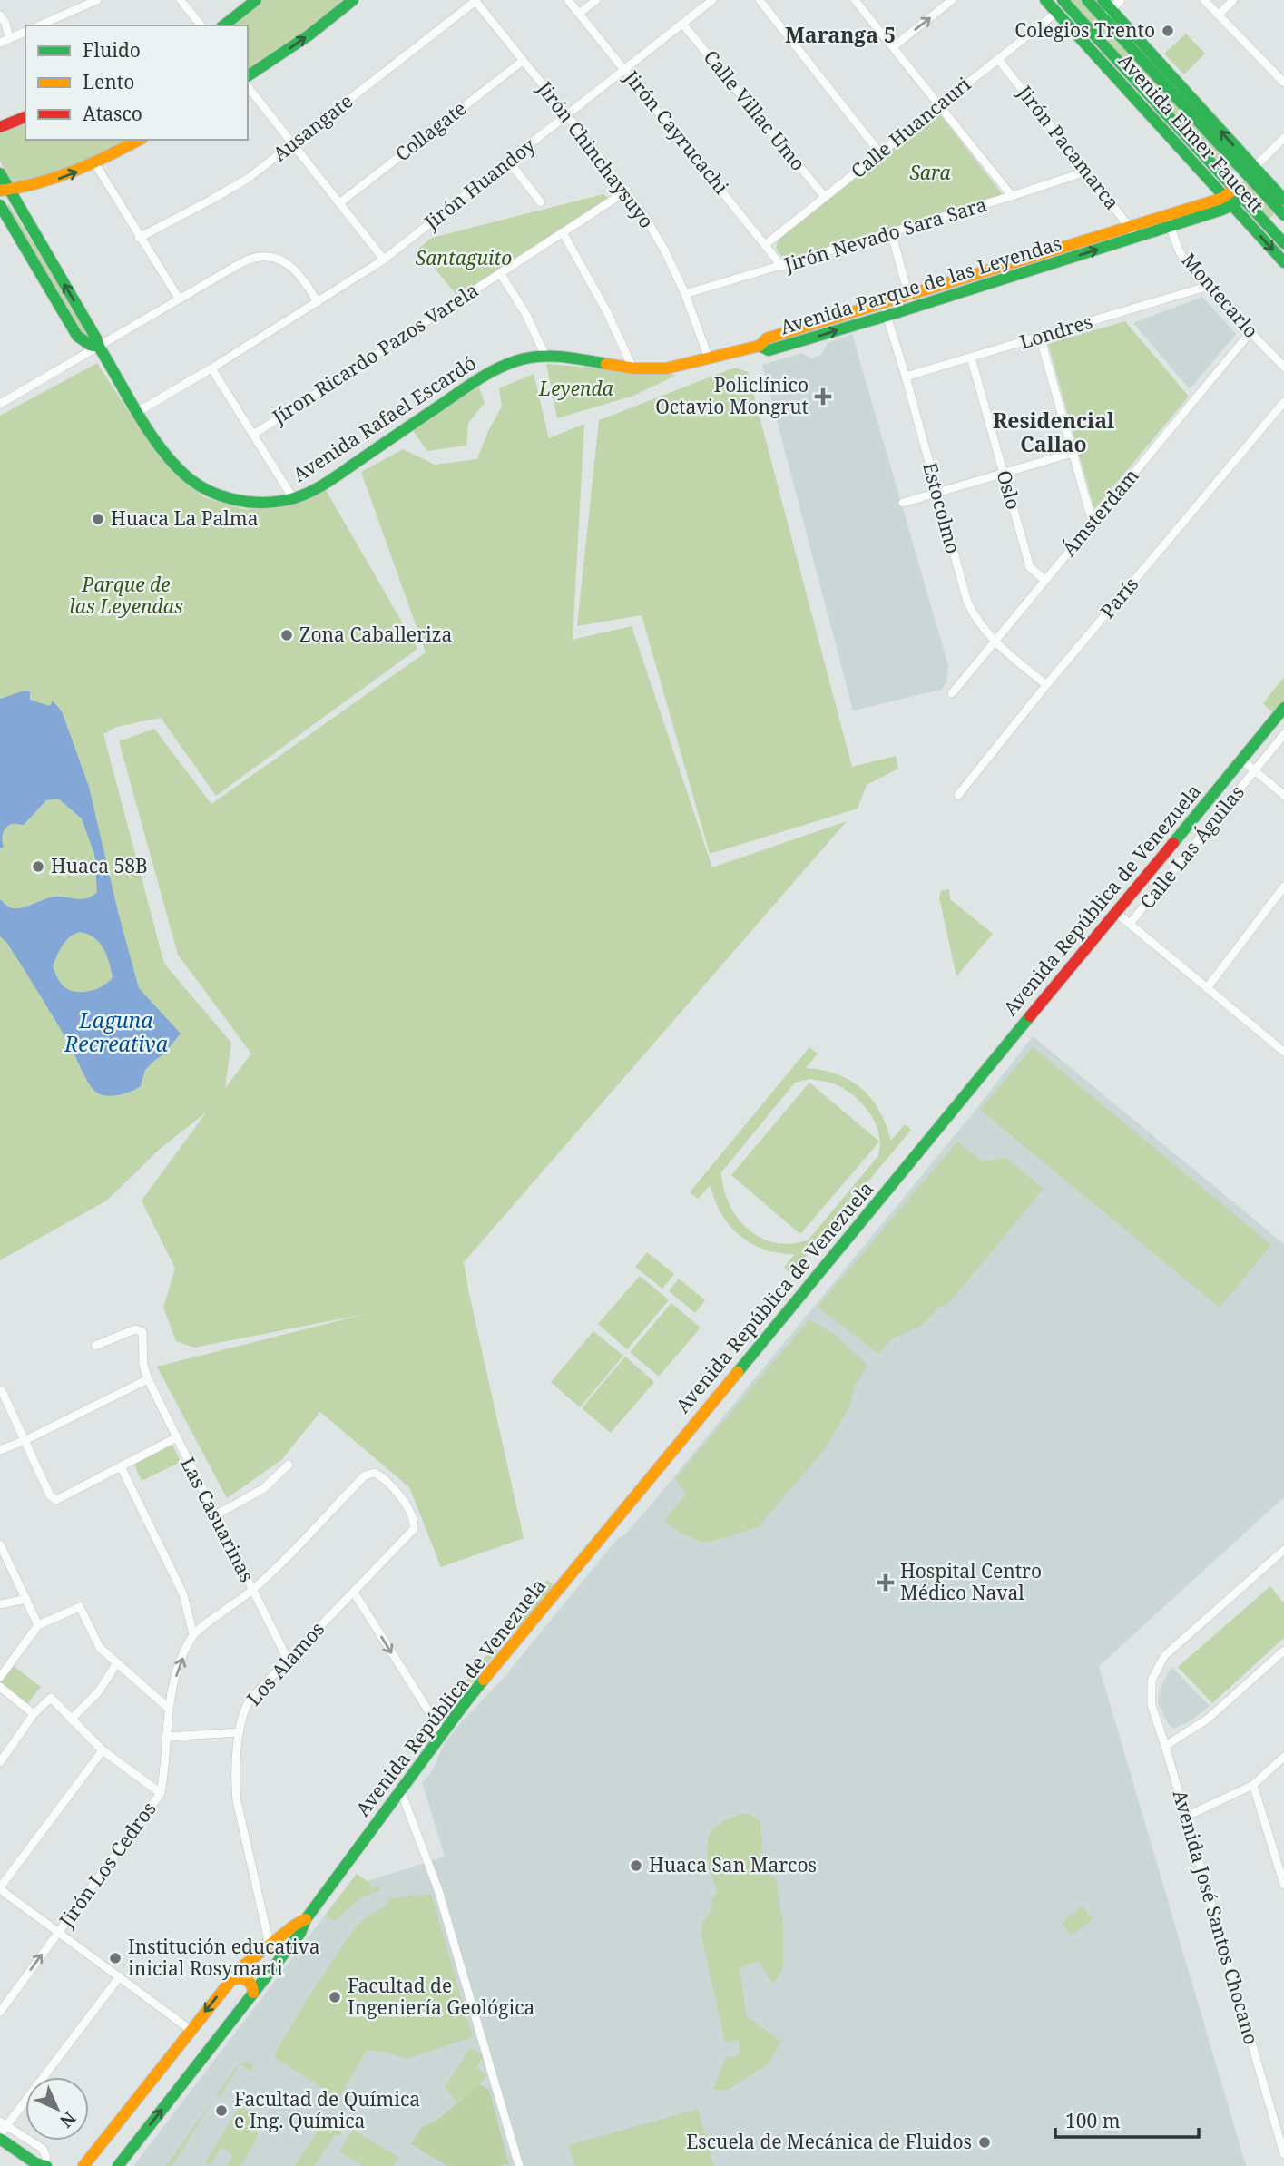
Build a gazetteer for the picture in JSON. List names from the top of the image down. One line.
{"streets":{"main road":["Avenida Elmer Faucett","Avenida Parque de las Leyendas","Avenida Rafael Escardó","Avenida República de Venezuela"],"street":["Calle Villac Umo","Ausangate","Calle Huancauri","Collagate","Jirón Cayrucachi","Jirón Pacamarca","Jirón Chinchaysuyo","Jirón Huandoy","Jirón Nevado Sara Sara","Montecarlo","Londres","Jíron Ricardo Pazos Varela","Oslo","Estocolmo","Ámsterdam","París","Calle Las Águilas","Las Casuarinas","Los Alamos","Jirón Los Cedros","Avenida José Santos Chocano"]},"crossings":[["Calle Villac Umo","Calle Huancauri"],["Calle Villac Umo","Jirón Huandoy"],["Ausangate","Jirón Chinchaysuyo"],["Calle Huancauri","Jirón Cayrucachi"],["Calle Huancauri","Avenida Elmer Faucett"],["Calle Huancauri","Jirón Pacamarca"],["Collagate","Jirón Chinchaysuyo"],["Jirón Cayrucachi","Jirón Huandoy"],["Jirón Cayrucachi","Jirón Nevado Sara Sara"],["Avenida Elmer Faucett","Avenida Parque de las Leyendas"],["Jirón Pacamarca","Jirón Nevado Sara Sara"],["Jirón Pacamarca","Avenida Parque de las Leyendas"],["Jirón Chinchaysuyo","Jirón Huandoy"],["Jirón Chinchaysuyo","Jirón Nevado Sara Sara"],["Jirón Chinchaysuyo","Jíron Ricardo Pazos Varela"],["Jirón Chinchaysuyo","Avenida Rafael Escardó"],["Jirón Huandoy","Avenida Rafael Escardó"],["Avenida Parque de las Leyendas","Montecarlo"],["Avenida Parque de las Leyendas","Avenida Rafael Escardó"],["Avenida Parque de las Leyendas","Estocolmo"],["Montecarlo","Londres"],["Montecarlo","Ámsterdam"],["Londres","Oslo"],["Londres","Estocolmo"],["Oslo","Ámsterdam"],["Estocolmo","Ámsterdam"],["Estocolmo","París"],["Calle Las Águilas","Avenida República de Venezuela"],["Avenida República de Venezuela","Los Alamos"],["Las Casuarinas","Los Alamos"],["Las Casuarinas","Jirón Los Cedros"],["Los Alamos","Jirón Los Cedros"]],"districts":["Maranga 5","Residencial Callao"],"water":["Laguna Recreativa"],"parks":["Sara","Santaguito","Leyenda","Parque de las Leyendas"],"places":{"other":["Colegios Trento","Huaca La Palma","Zona Caballeriza","Huaca 58B","Huaca San Marcos","Institución educativa inicial Rosymarti","Facultad de Ingeniería Geológica","Facultad de Química e Ing. Química","Escuela de Mecánica de Fluidos"],"health":["Policlínico Octavio Mongrut","Hospital Centro Médico Naval"]},"legend":["Fluido","Lento","Atasco"],"scale_bar":"100 m","north":"bottom right"}
